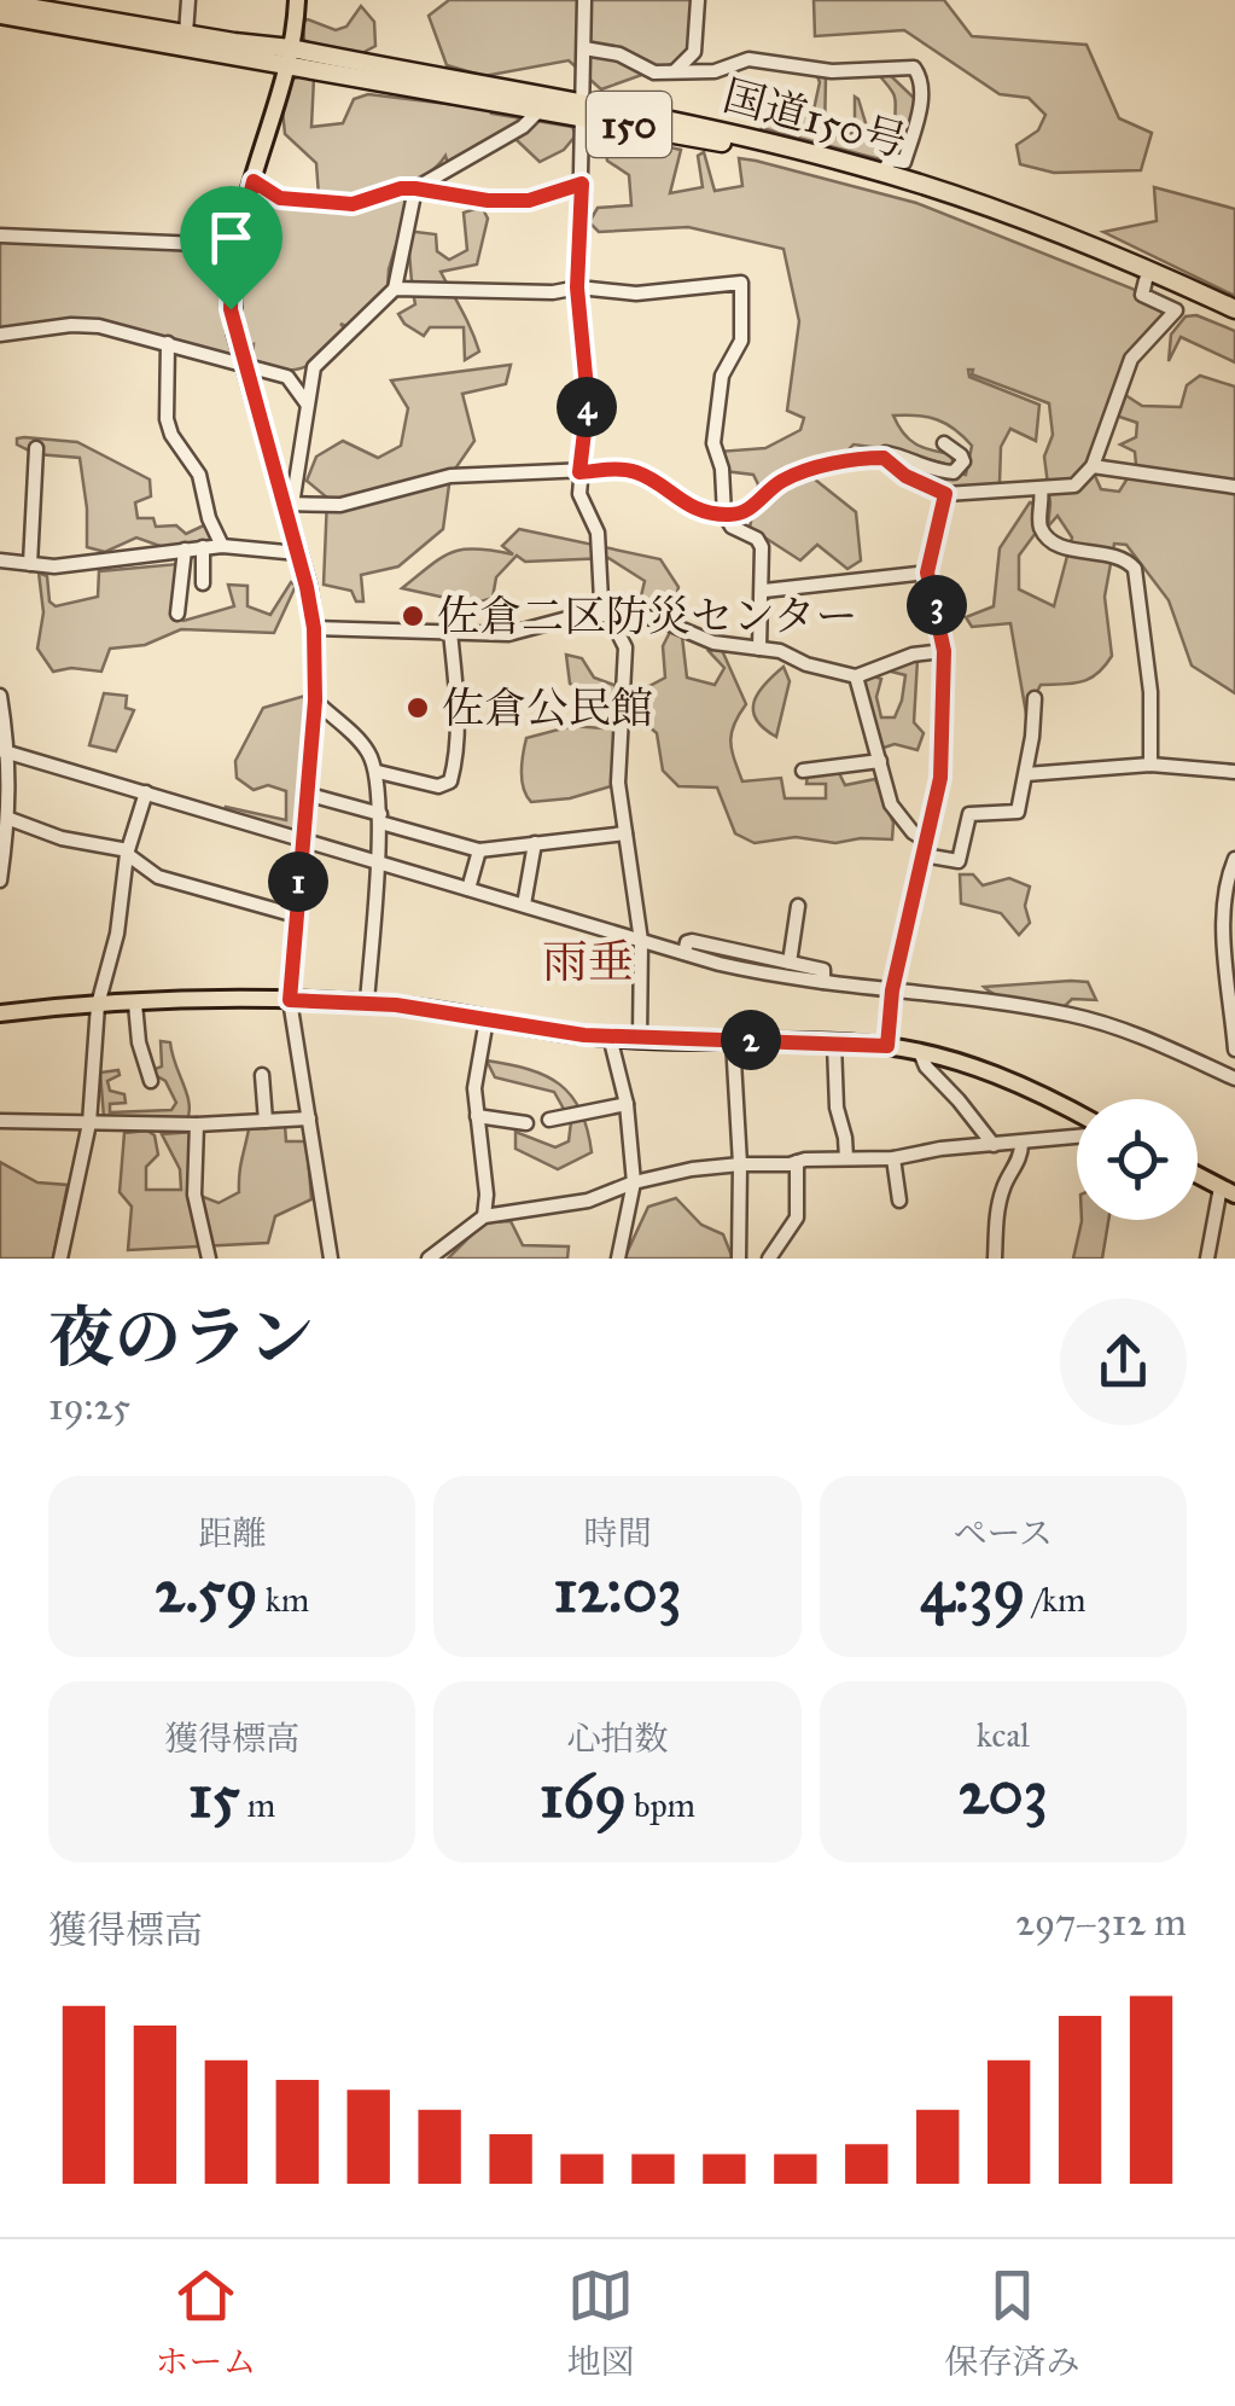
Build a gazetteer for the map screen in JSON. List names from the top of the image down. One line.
{"streets":{"highway":["国道150号","150"]},"districts":["雨垂"],"places":["佐倉二区防災センター","佐倉公民館"],"page":{"pins":["4","3","1","2"],"heading":["夜のラン","19:25"],"stats":[["距離","2.59 km"],["時間","12:03"],["ペース","4:39 /km"],["獲得標高","15 m"],["心拍数","169 bpm"],["kcal","203"]],"chart":["獲得標高","297–312 m"],"tabs":["ホーム","地図","保存済み"]}}
